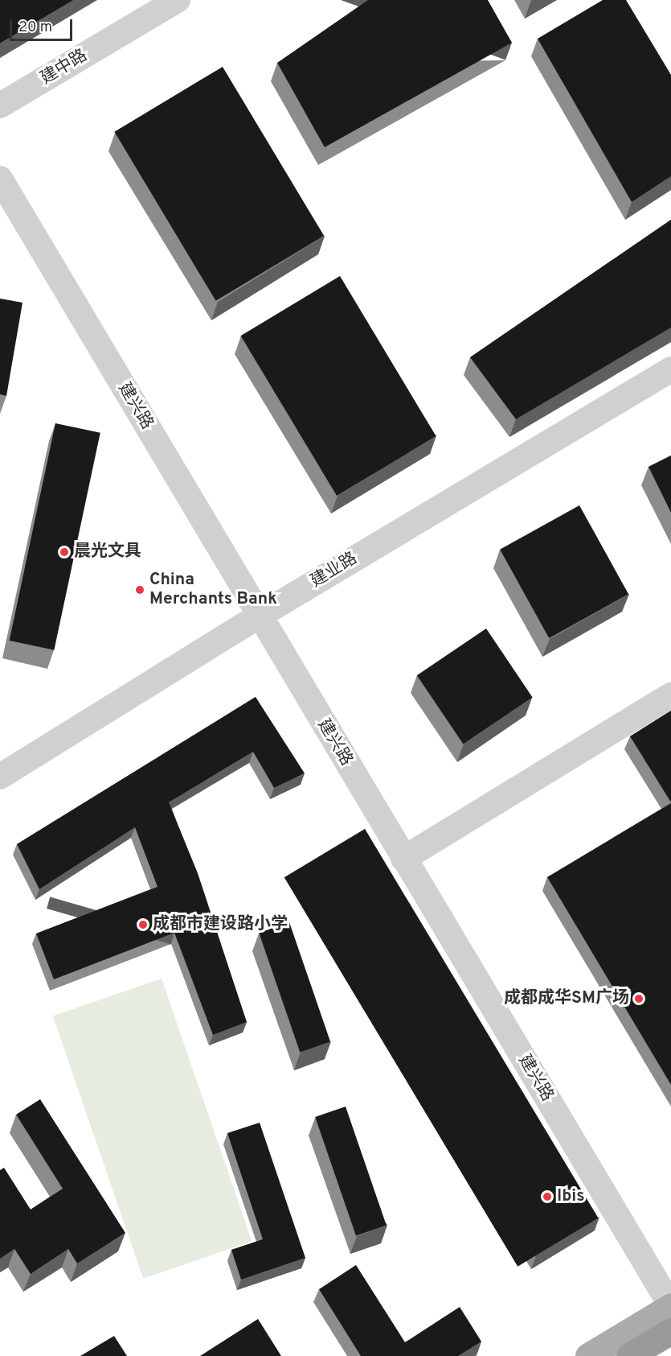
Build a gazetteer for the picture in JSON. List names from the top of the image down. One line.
{"streets":{"street":["建中路","建兴路","建业路"]},"crossings":[["建兴路","建业路"]],"places":["晨光文具","China Merchants Bank","成都市建设路小学","成都成华SM广场","Ibis"],"scale_bar":"20 m"}
